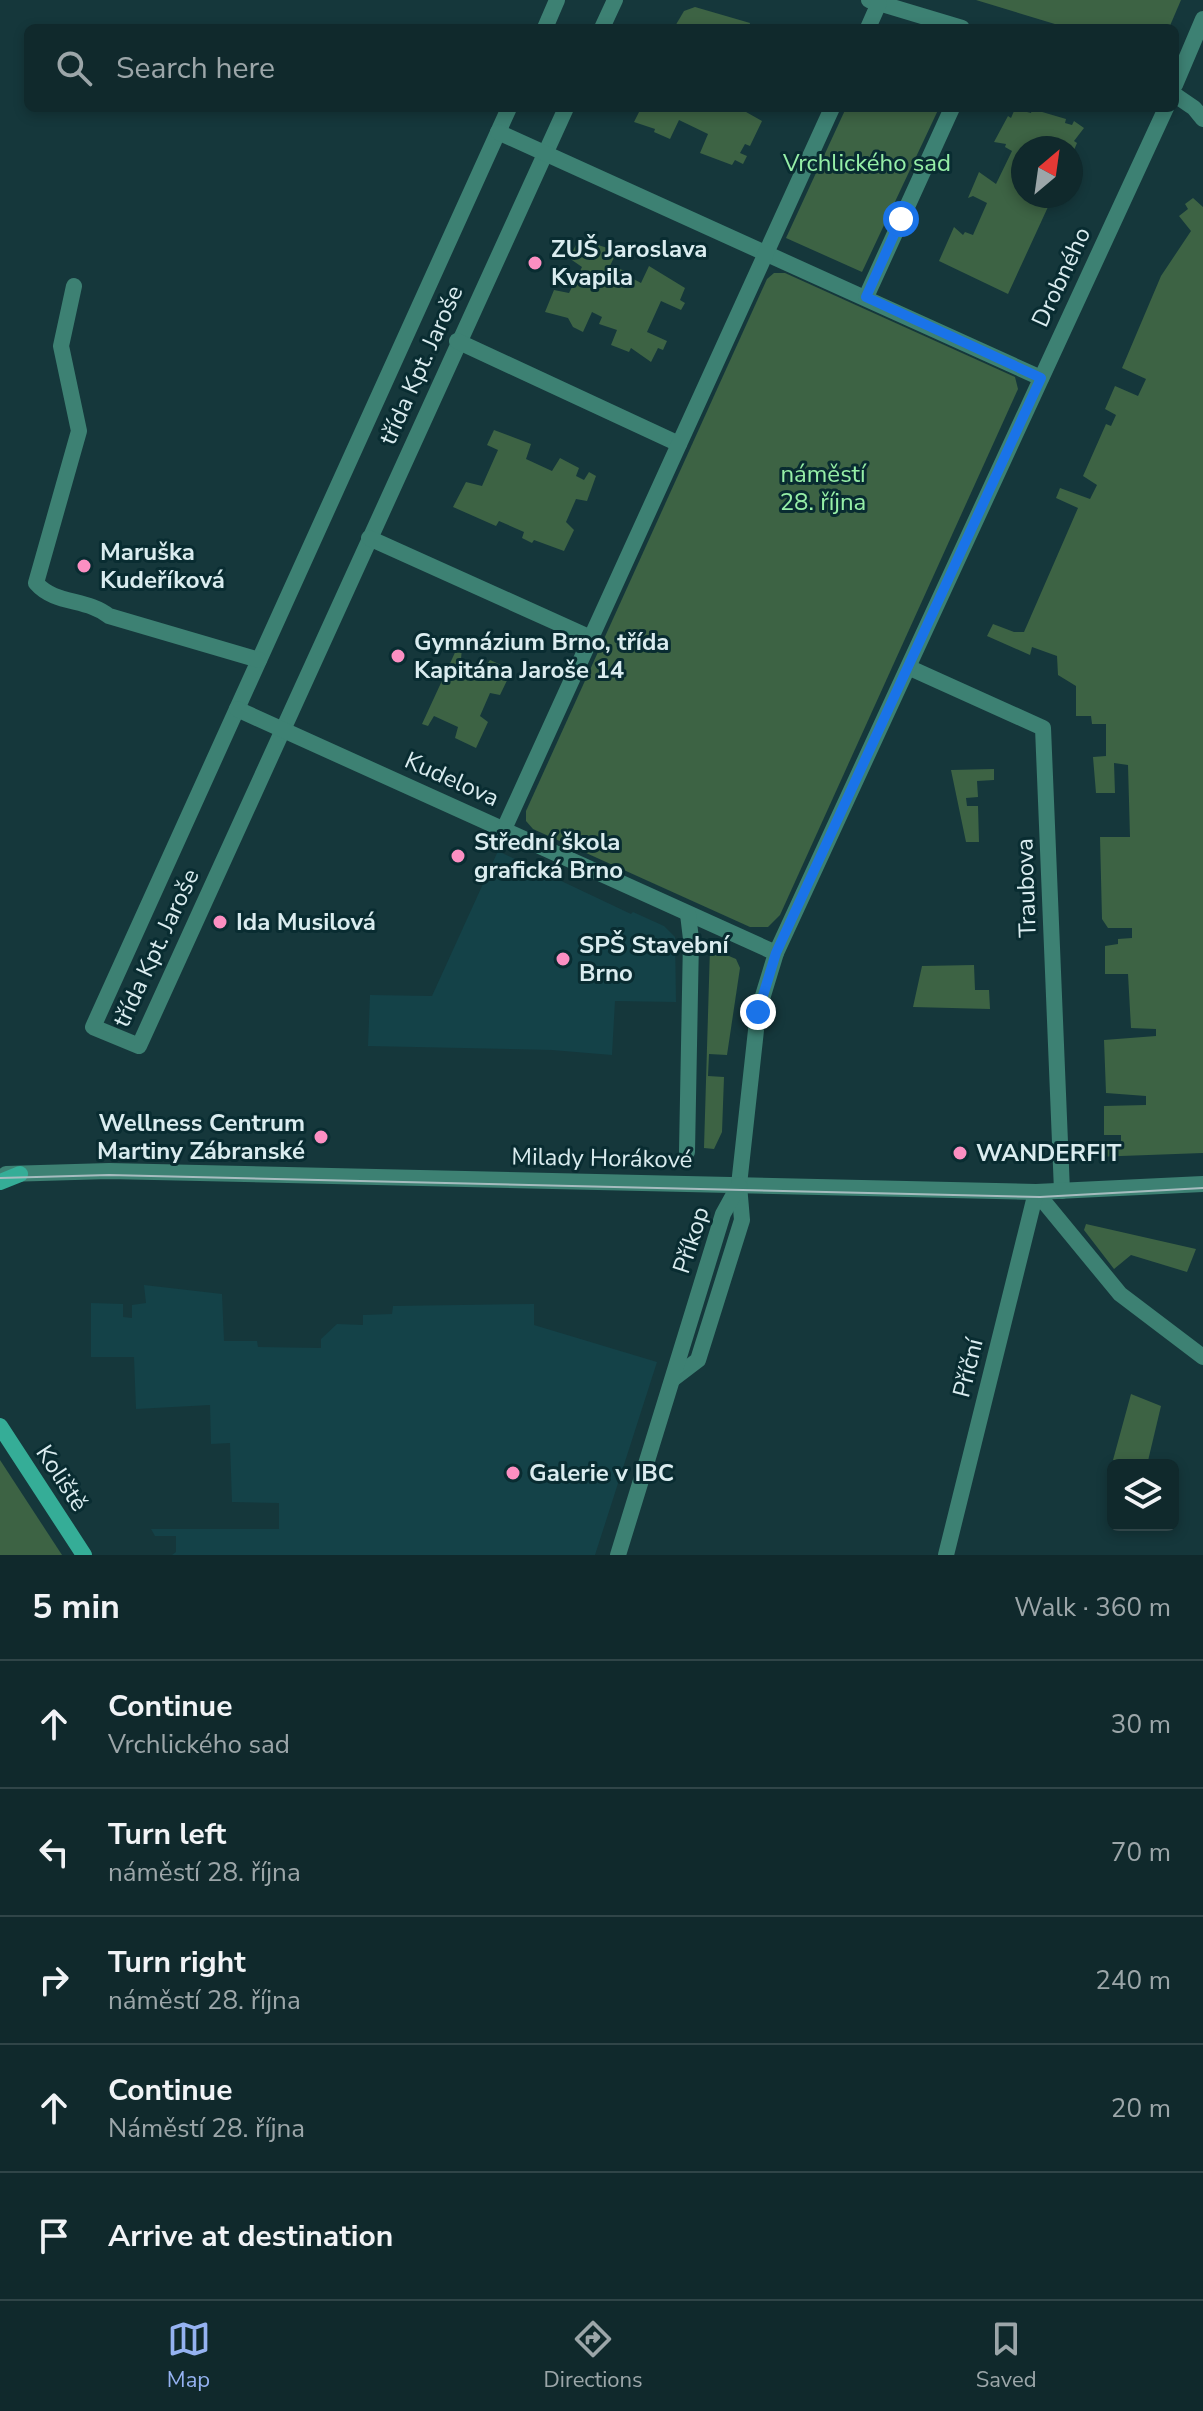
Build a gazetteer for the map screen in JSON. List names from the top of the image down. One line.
{"streets":{"main road":["Koliště"],"street":["Drobného","třída Kpt. Jaroše","Kudelova","Traubova","Milady Horákové","Příkop","Příční"]},"crossings":[["třída Kpt. Jaroše","Kudelova"],["Traubova","Milady Horákové"],["Milady Horákové","Příkop"],["Milady Horákové","Příční"]],"parks":["Vrchlického sad","náměstí 28. října"],"places":["ZUŠ Jaroslava Kvapila","Maruška Kudeříková","Gymnázium Brno, třída Kapitána Jaroše 14","Střední škola grafická Brno","Ida Musilová","SPŠ Stavební Brno","Wellness Centrum Martiny Zábranské","WANDERFIT","Galerie v IBC"],"north":"top right","page":{"search":"Search here","heading":["5 min","Walk · 360 m"],"list":[["Continue","Vrchlického sad","30 m"],["Turn left","náměstí 28. října","70 m"],["Turn right","náměstí 28. října","240 m"],["Continue","Náměstí 28. října","20 m"],"Arrive at destination"],"nav":["Map","Directions","Saved"]}}
